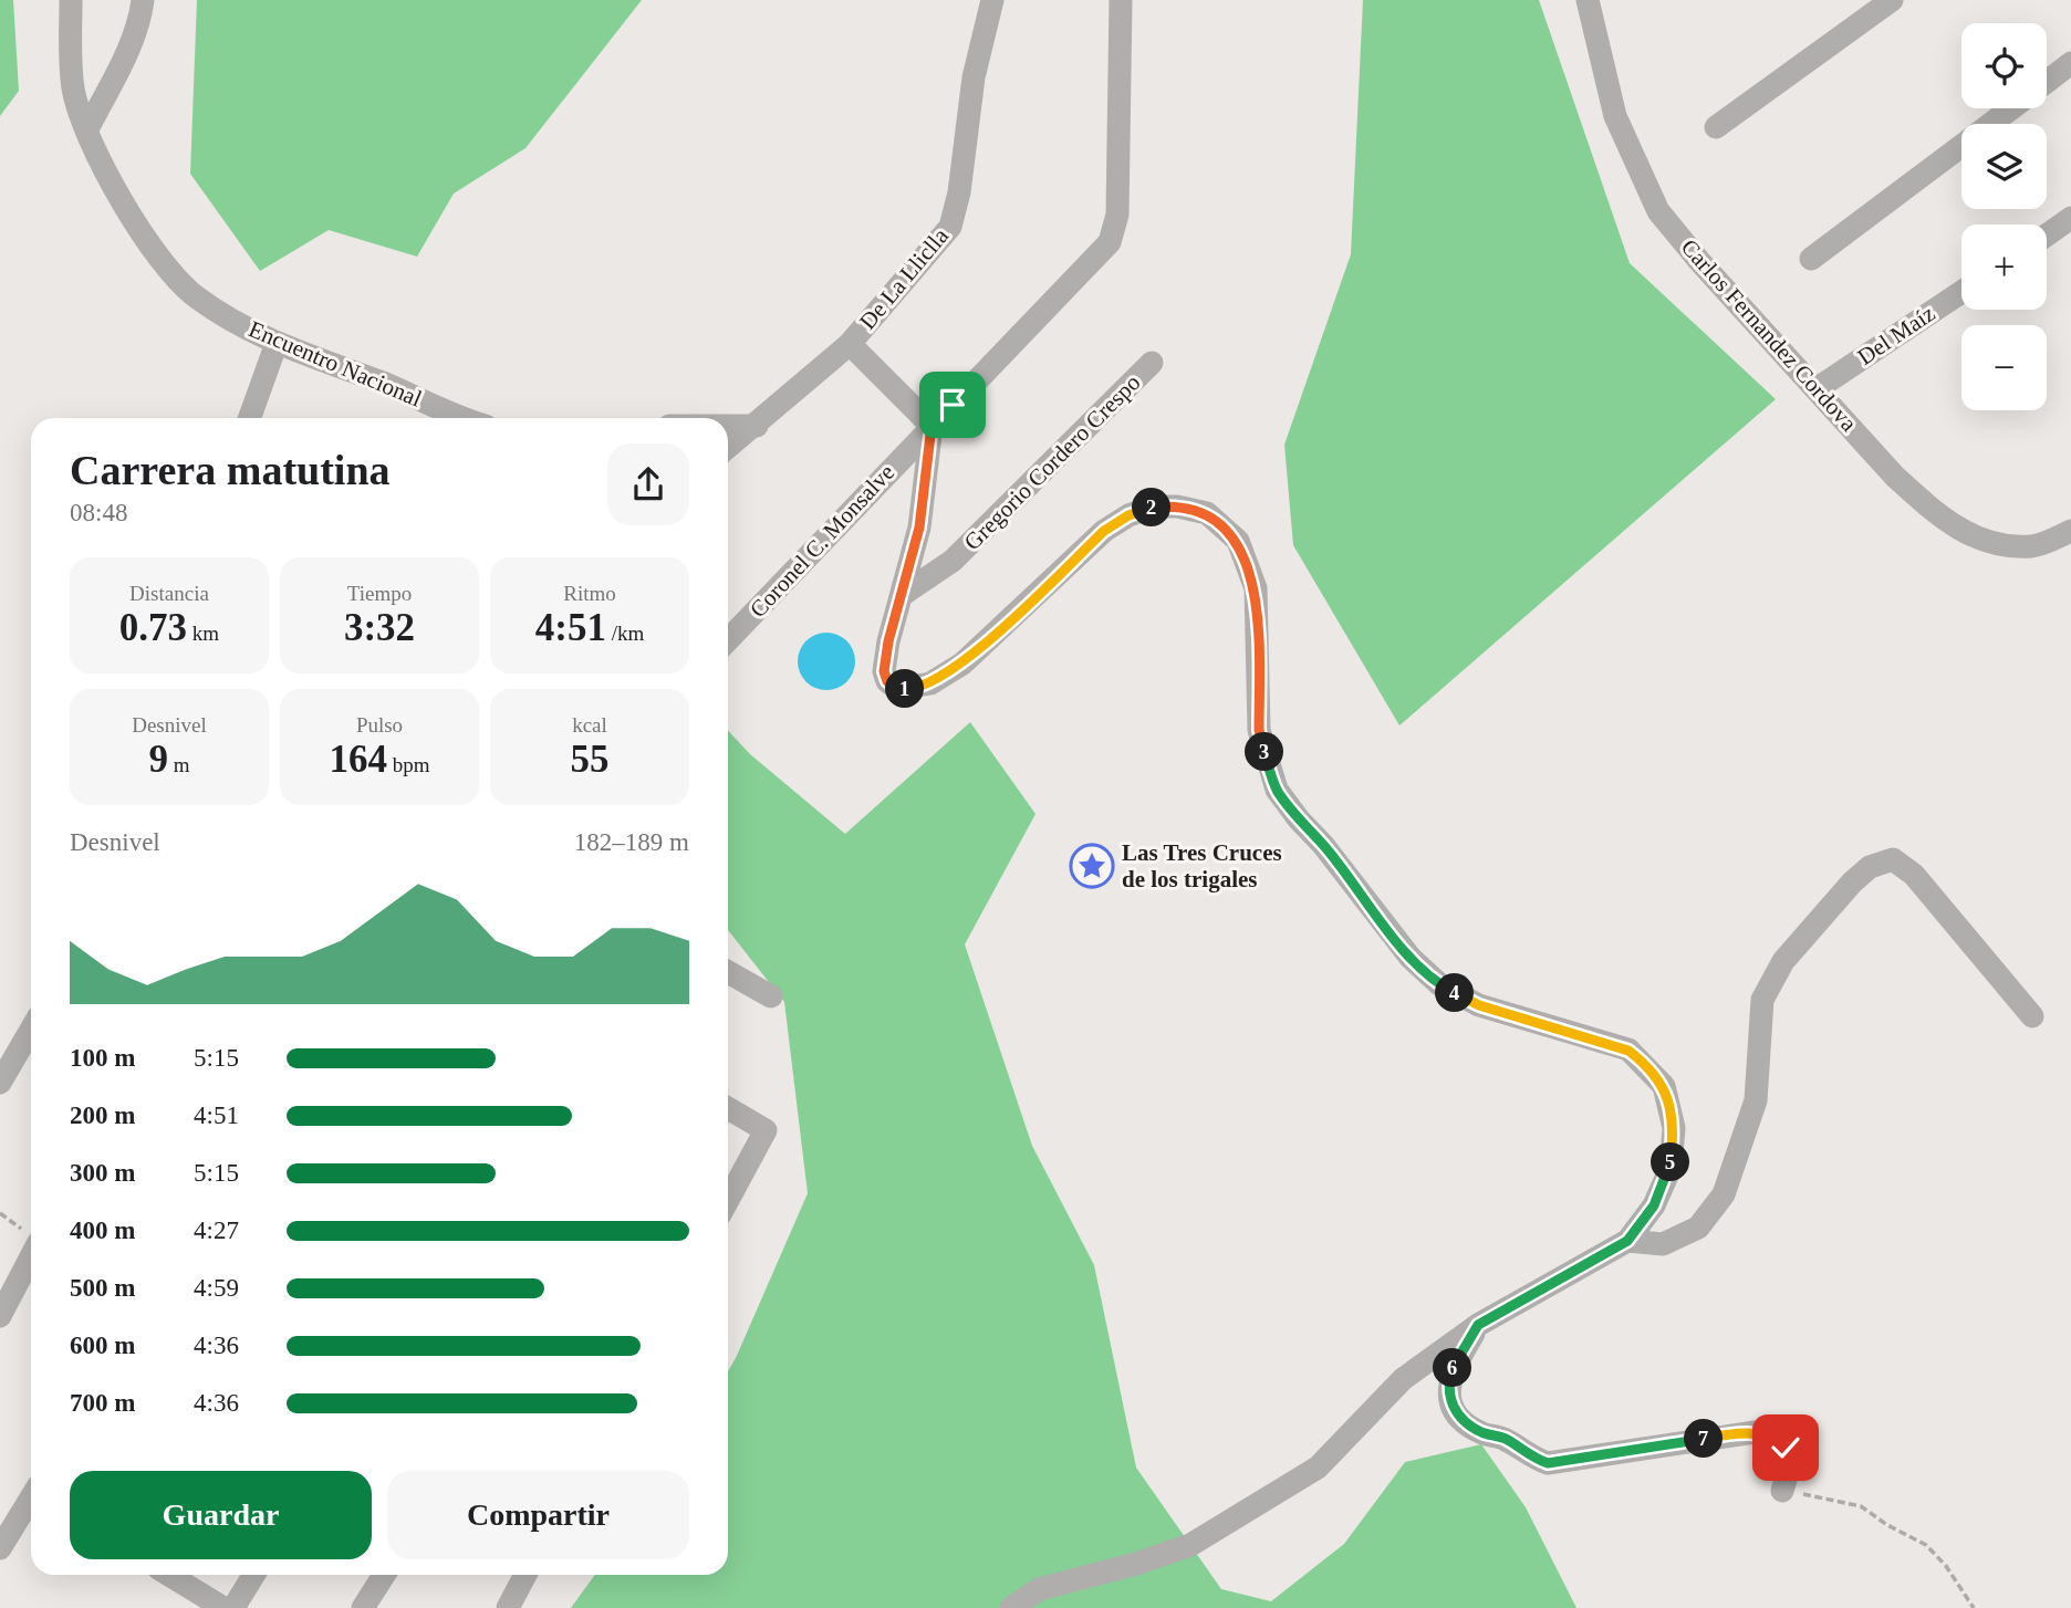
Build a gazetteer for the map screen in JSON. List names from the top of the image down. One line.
{"streets":{"street":["De La Lliclla","Carlos Fernandez Cordova","Del Maíz","Encuentro Nacional","Gregorio Cordero Crespo","Coronel C. Monsalve"]},"crossings":[["Carlos Fernandez Cordova","Del Maíz"]],"places":{"place":["Las Tres Cruces de los trigales"]},"page":{"map_buttons":["+","−"],"heading":["Carrera matutina","08:48"],"pins":["2","1","3","4","5","6","7"],"stats":[["Distancia","0.73 km"],["Tiempo","3:32"],["Ritmo","4:51 /km"],["Desnivel","9 m"],["Pulso","164 bpm"],["kcal","55"]],"chart":["Desnivel","182–189 m"],"list":[{"name":"100 m","note":"5:15"},{"name":"200 m","note":"4:51"},{"name":"300 m","note":"5:15"},{"name":"400 m","note":"4:27"},{"name":"500 m","note":"4:59"},{"name":"600 m","note":"4:36"},{"name":"700 m","note":"4:36"}],"buttons":["Guardar","Compartir"]}}
